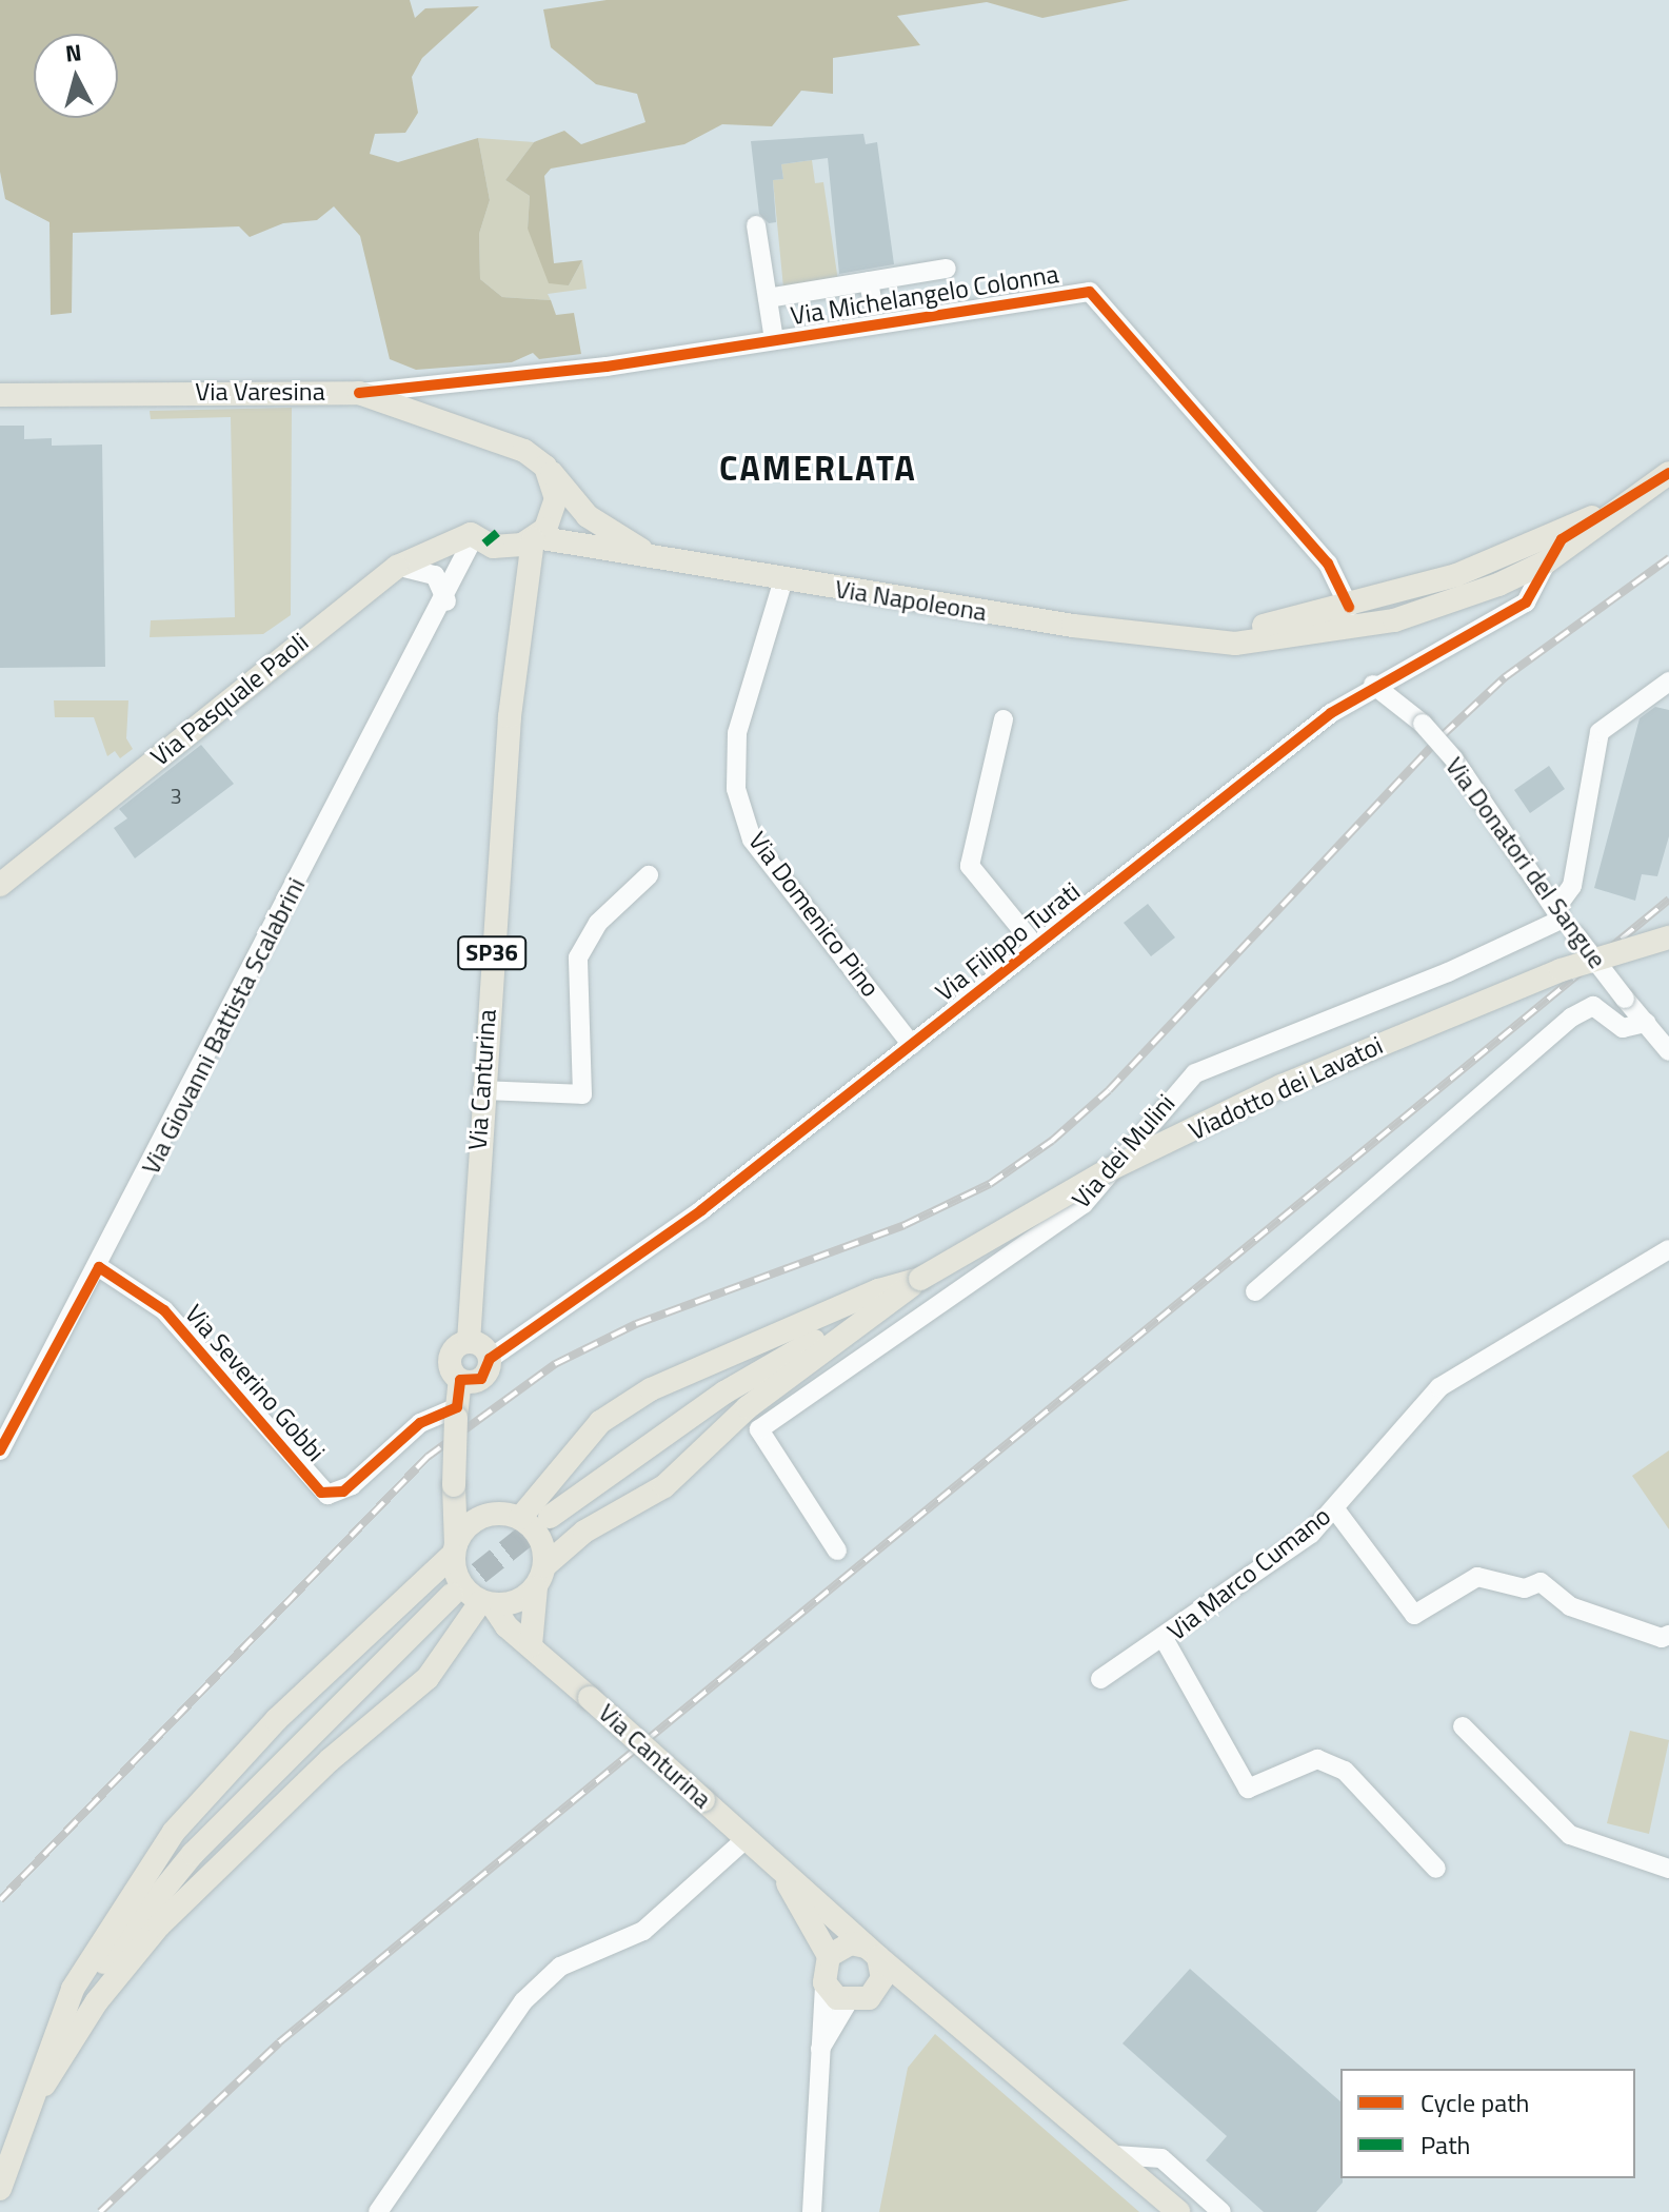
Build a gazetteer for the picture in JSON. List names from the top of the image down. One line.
{"streets":{"main road":["Via Varesina","Via Napoleona","Via Pasquale Paoli","SP36","Via Canturina","Viadotto dei Lavatoi"],"street":["Via Michelangelo Colonna","Via Donatori del Sangue","Via Domenico Pino","Via Filippo Turati","Via Giovanni Battista Scalabrini","Via dei Mulini","Via Severino Gobbi","Via Marco Cumano"]},"crossings":[["Via Michelangelo Colonna","Via Varesina"],["Via Michelangelo Colonna","Via Napoleona"],["Via Varesina","Via Napoleona"],["Via Napoleona","Via Pasquale Paoli"],["Via Napoleona","Via Domenico Pino"],["Via Napoleona","Via Filippo Turati"],["Via Napoleona","Via Giovanni Battista Scalabrini"],["Via Napoleona","Via Canturina"],["Via Pasquale Paoli","Via Giovanni Battista Scalabrini"],["Via Donatori del Sangue","Via Filippo Turati"],["Via Donatori del Sangue","Via dei Mulini"],["Via Domenico Pino","Via Filippo Turati"],["Via Filippo Turati","Via Canturina"],["Via Giovanni Battista Scalabrini","Via Severino Gobbi"]],"districts":["CAMERLATA"],"house_numbers":["3"],"legend":["Cycle path","Path"],"north":"top"}
